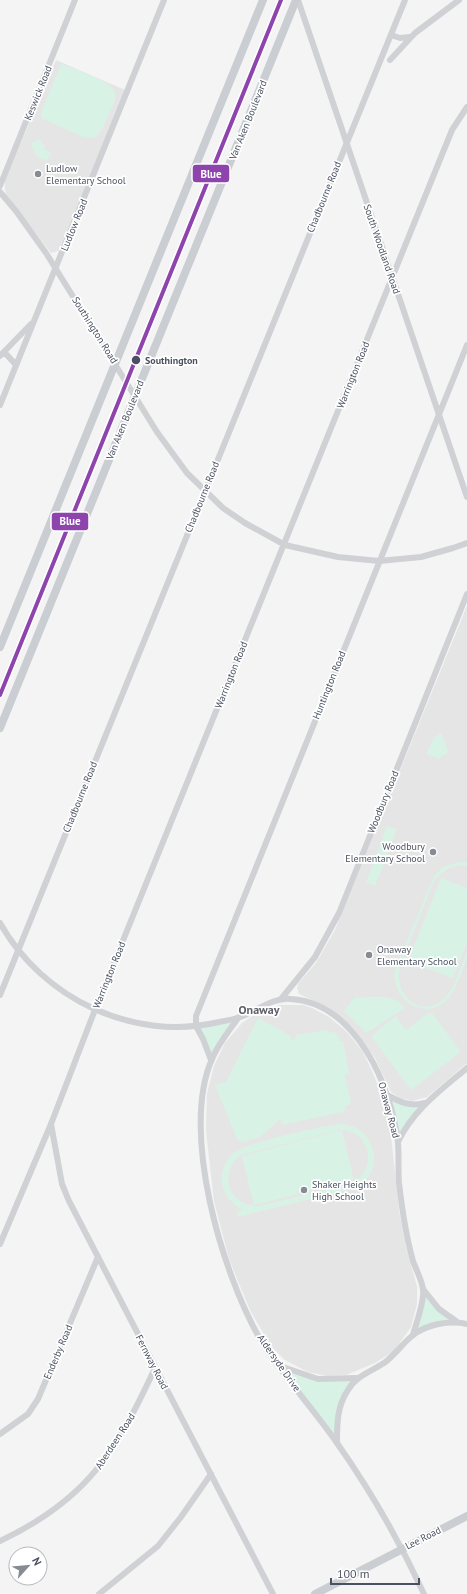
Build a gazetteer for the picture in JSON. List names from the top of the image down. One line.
{"streets":{"main road":["Van Aken Boulevard","Lee Road"],"street":["Keswick Road","Chadbourne Road","Ludlow Road","South Woodland Road","Southington Road","Warrington Road","Huntington Road","Woodbury Road","Onaway Road","Enderby Road","Fernway Road","Aldersyde Drive","Aberdeen Road"]},"crossings":[["Van Aken Boulevard","South Woodland Road"],["Van Aken Boulevard","Southington Road"],["Chadbourne Road","South Woodland Road"],["Chadbourne Road","Southington Road"],["Ludlow Road","Southington Road"],["South Woodland Road","Warrington Road"],["South Woodland Road","Huntington Road"],["Southington Road","Warrington Road"],["Southington Road","Huntington Road"],["Warrington Road","Fernway Road"],["Woodbury Road","Onaway Road"],["Enderby Road","Fernway Road"],["Fernway Road","Aberdeen Road"],["Aldersyde Drive","Lee Road"]],"districts":["Onaway"],"places":["Ludlow Elementary School","Southington","Woodbury Elementary School","Onaway Elementary School","Shaker Heights High School"],"lines":["transit line Blue"],"scale_bar":"100 m","north":"top right"}
